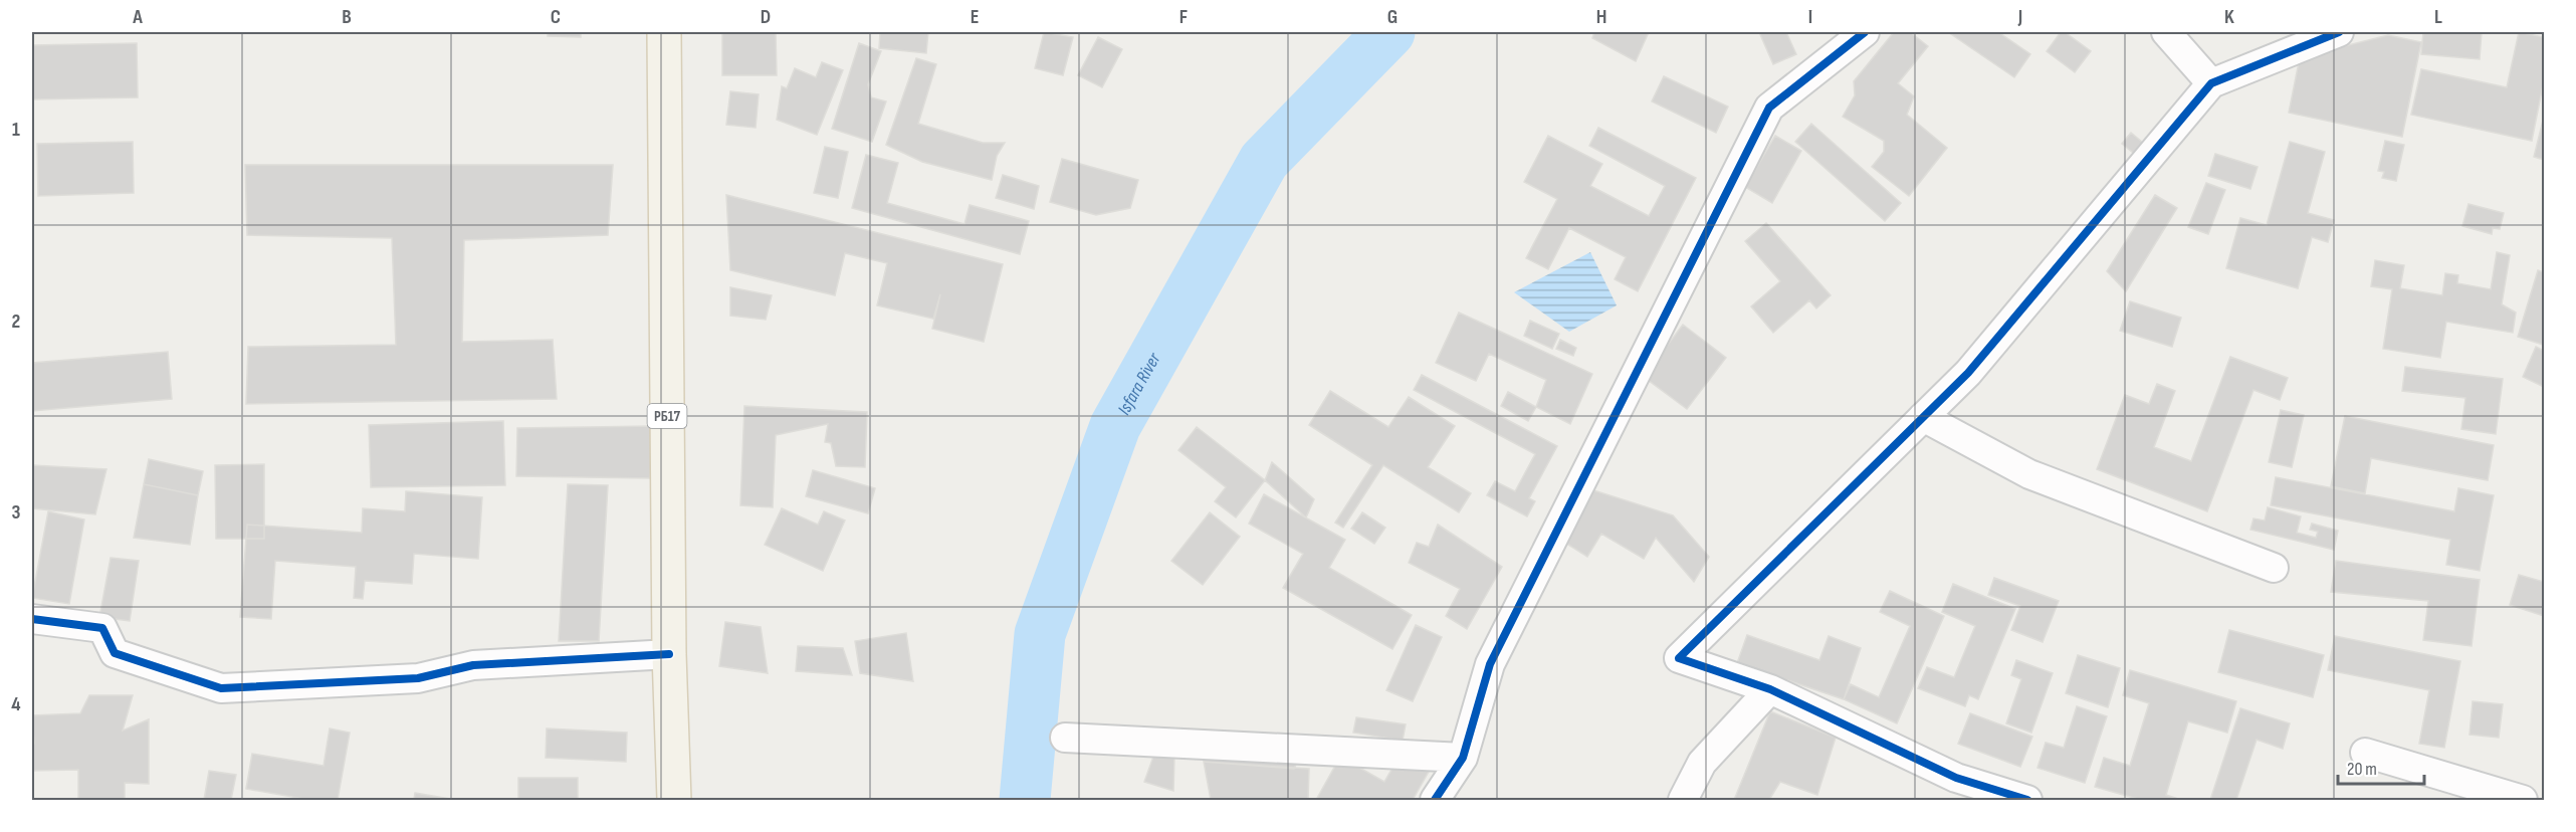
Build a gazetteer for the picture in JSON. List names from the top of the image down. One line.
{"streets":{"main road":["РБ17"]},"water":["Isfara River"],"scale_bar":"20 m","grid":{"columns":["A","B","C","D","E","F","G","H","I","J","K","L"],"rows":["1","2","3","4"]}}
